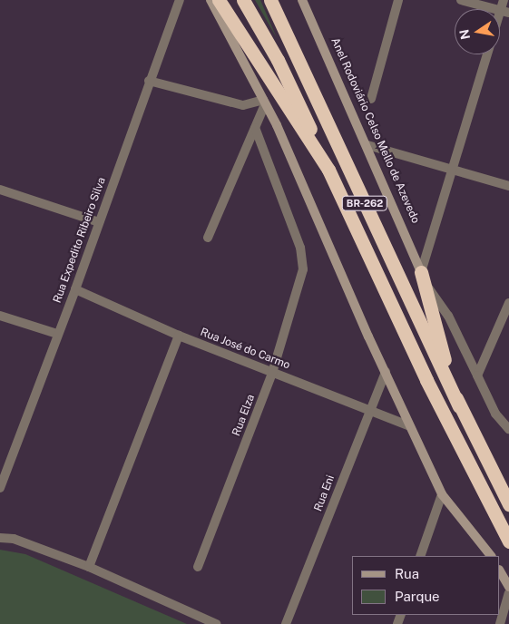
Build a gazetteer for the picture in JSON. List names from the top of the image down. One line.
{"streets":{"highway":["BR-262"],"main road":["Anel Rodoviário Celso Mello de Azevedo"],"street":["Rua Expedito Ribeiro Silva","Rua José do Carmo","Rua Elza","Rua Eni"]},"crossings":[["Rua Expedito Ribeiro Silva","Rua José do Carmo"],["Rua José do Carmo","Rua Elza"],["Rua José do Carmo","Rua Eni"]],"legend":["Rua","Parque"],"north":"left"}
